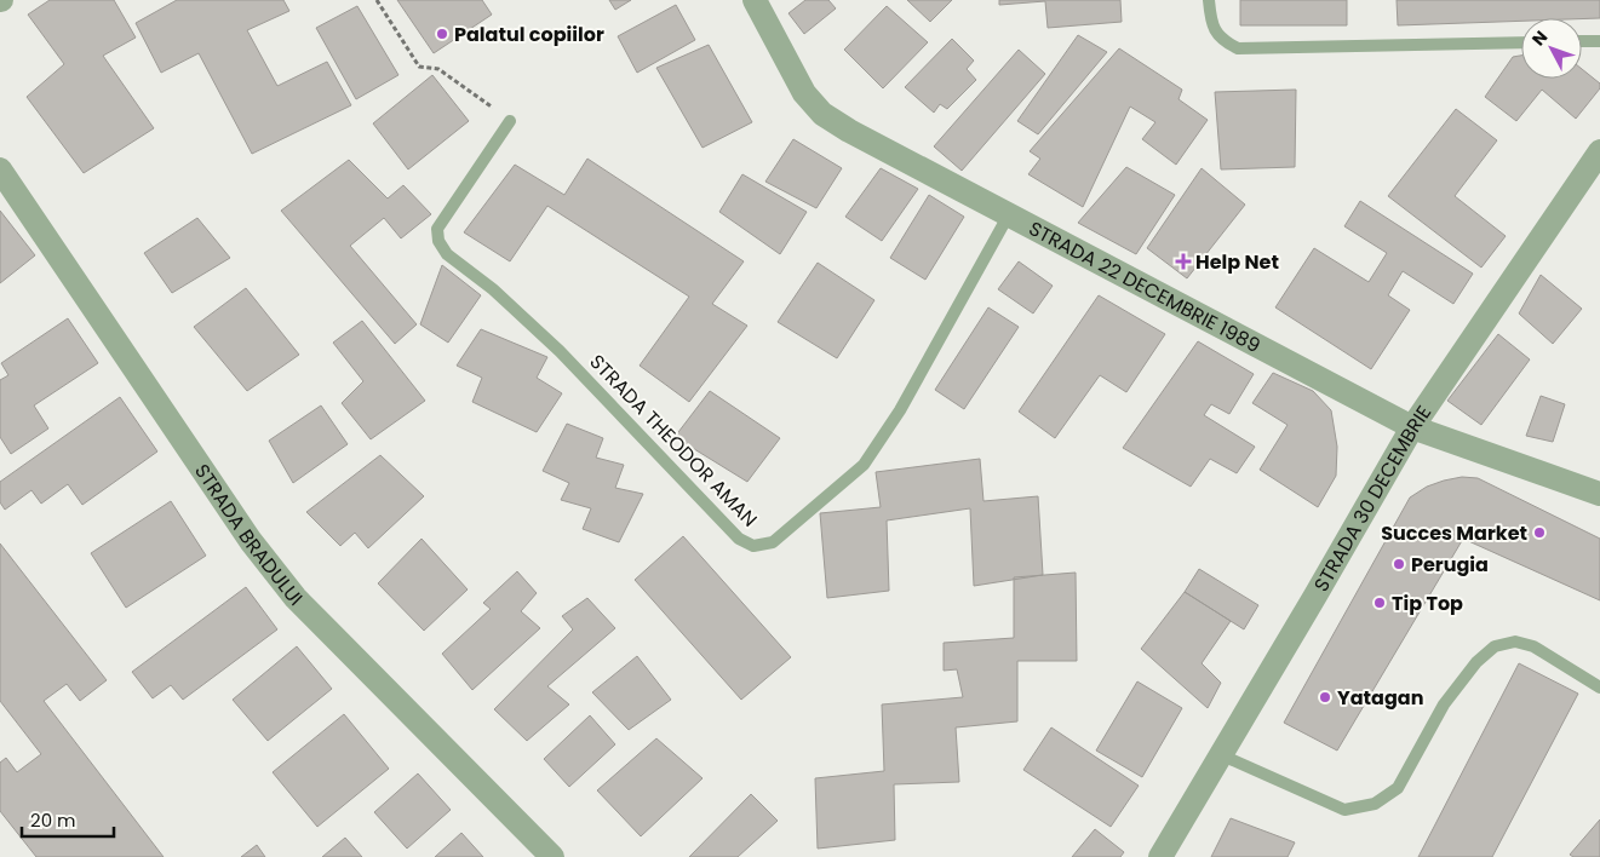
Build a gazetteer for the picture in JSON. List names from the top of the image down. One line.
{"streets":{"street":["STRADA 22 DECEMBRIE 1989","STRADA 30 DECEMBRIE","STRADA BRADULUI"],"lane":["STRADA THEODOR AMAN"]},"crossings":[["STRADA 22 DECEMBRIE 1989","STRADA THEODOR AMAN"],["STRADA 22 DECEMBRIE 1989","STRADA 30 DECEMBRIE"]],"places":{"other":["Palatul copiilor","Succes Market","Perugia","Tip Top","Yatagan"],"health":["Help Net"]},"scale_bar":"20 m","north":"top left"}
